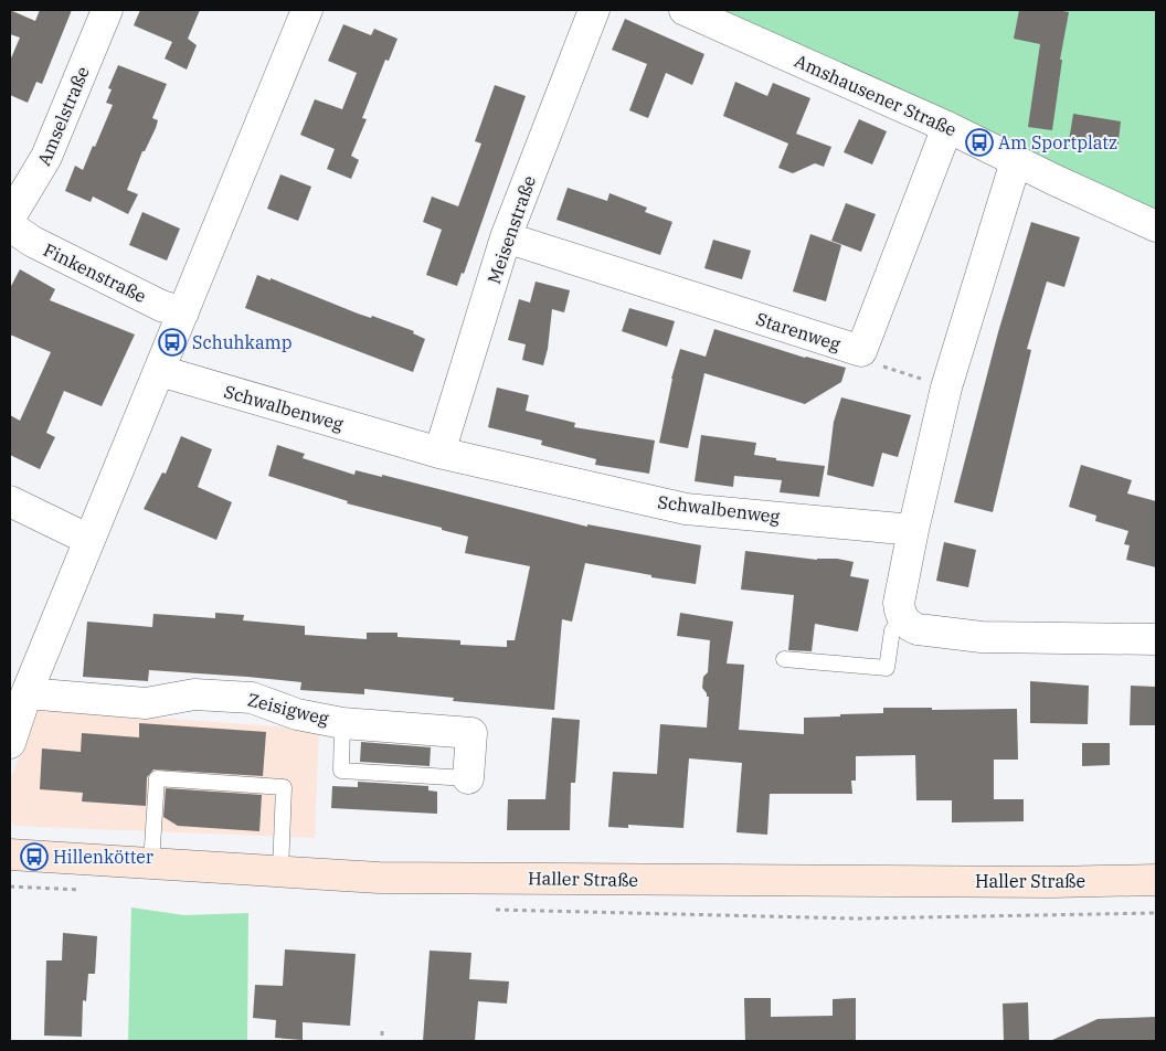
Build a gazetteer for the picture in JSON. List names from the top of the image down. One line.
{"streets":{"main road":["Haller Straße"],"street":["Amshausener Straße","Amselstraße","Meisenstraße","Finkenstraße","Starenweg","Schwalbenweg","Zeisigweg"]},"crossings":[["Amshausener Straße","Starenweg"],["Meisenstraße","Starenweg"],["Meisenstraße","Schwalbenweg"]],"places":{"bus stop":["Am Sportplatz","Schuhkamp","Hillenkötter"]}}
